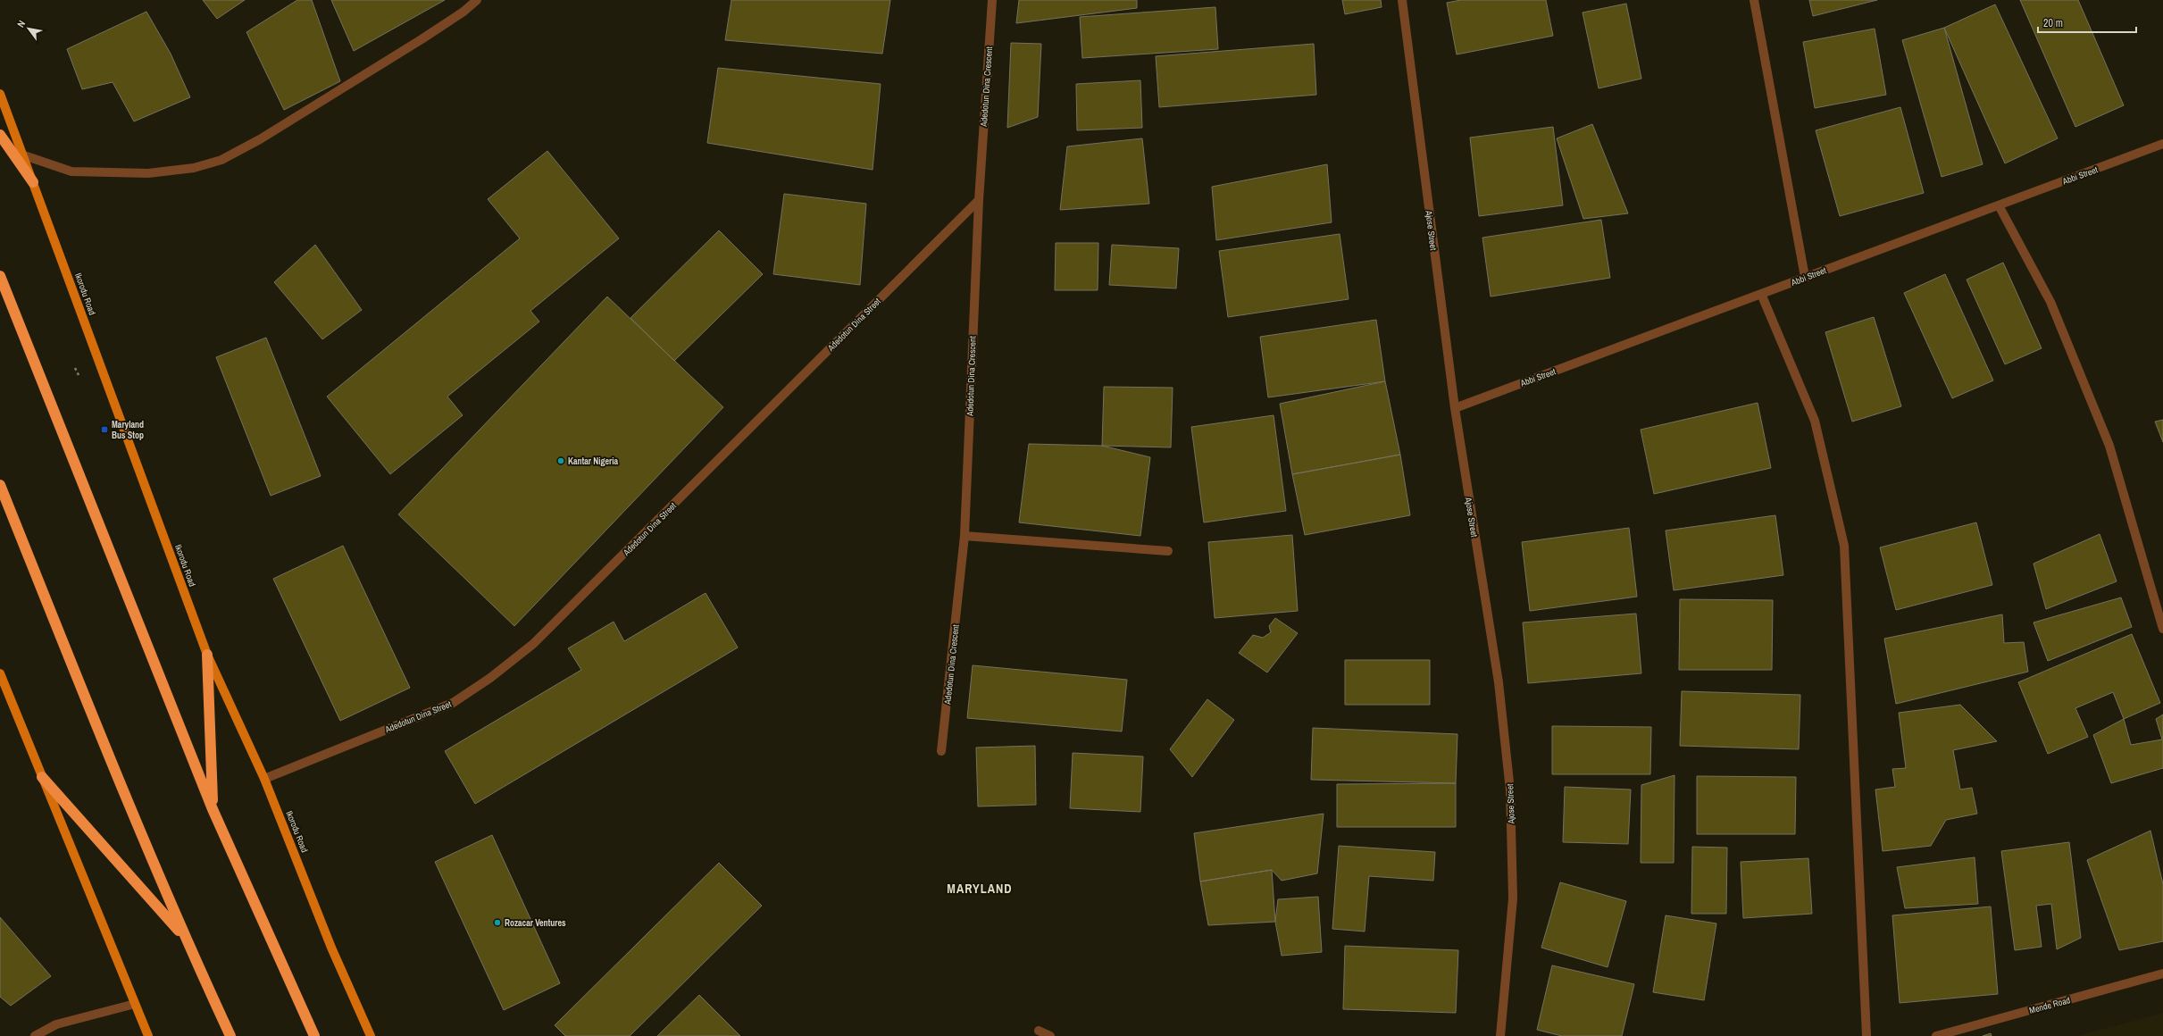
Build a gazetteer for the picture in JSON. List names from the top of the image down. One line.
{"streets":{"main road":["Ikorodu Road"],"street":["Adedotun Dina Crescent","Abbi Street","Ajose Street","Adedotun Dina Street","Mende Road"]},"crossings":[["Adedotun Dina Crescent","Adedotun Dina Street"],["Abbi Street","Ajose Street"],["Ikorodu Road","Adedotun Dina Street"]],"districts":["MARYLAND"],"places":{"transit":["Maryland Bus Stop"],"other":["Kantar Nigeria","Rozacar Ventures"]},"scale_bar":"20 m","north":"top left"}
